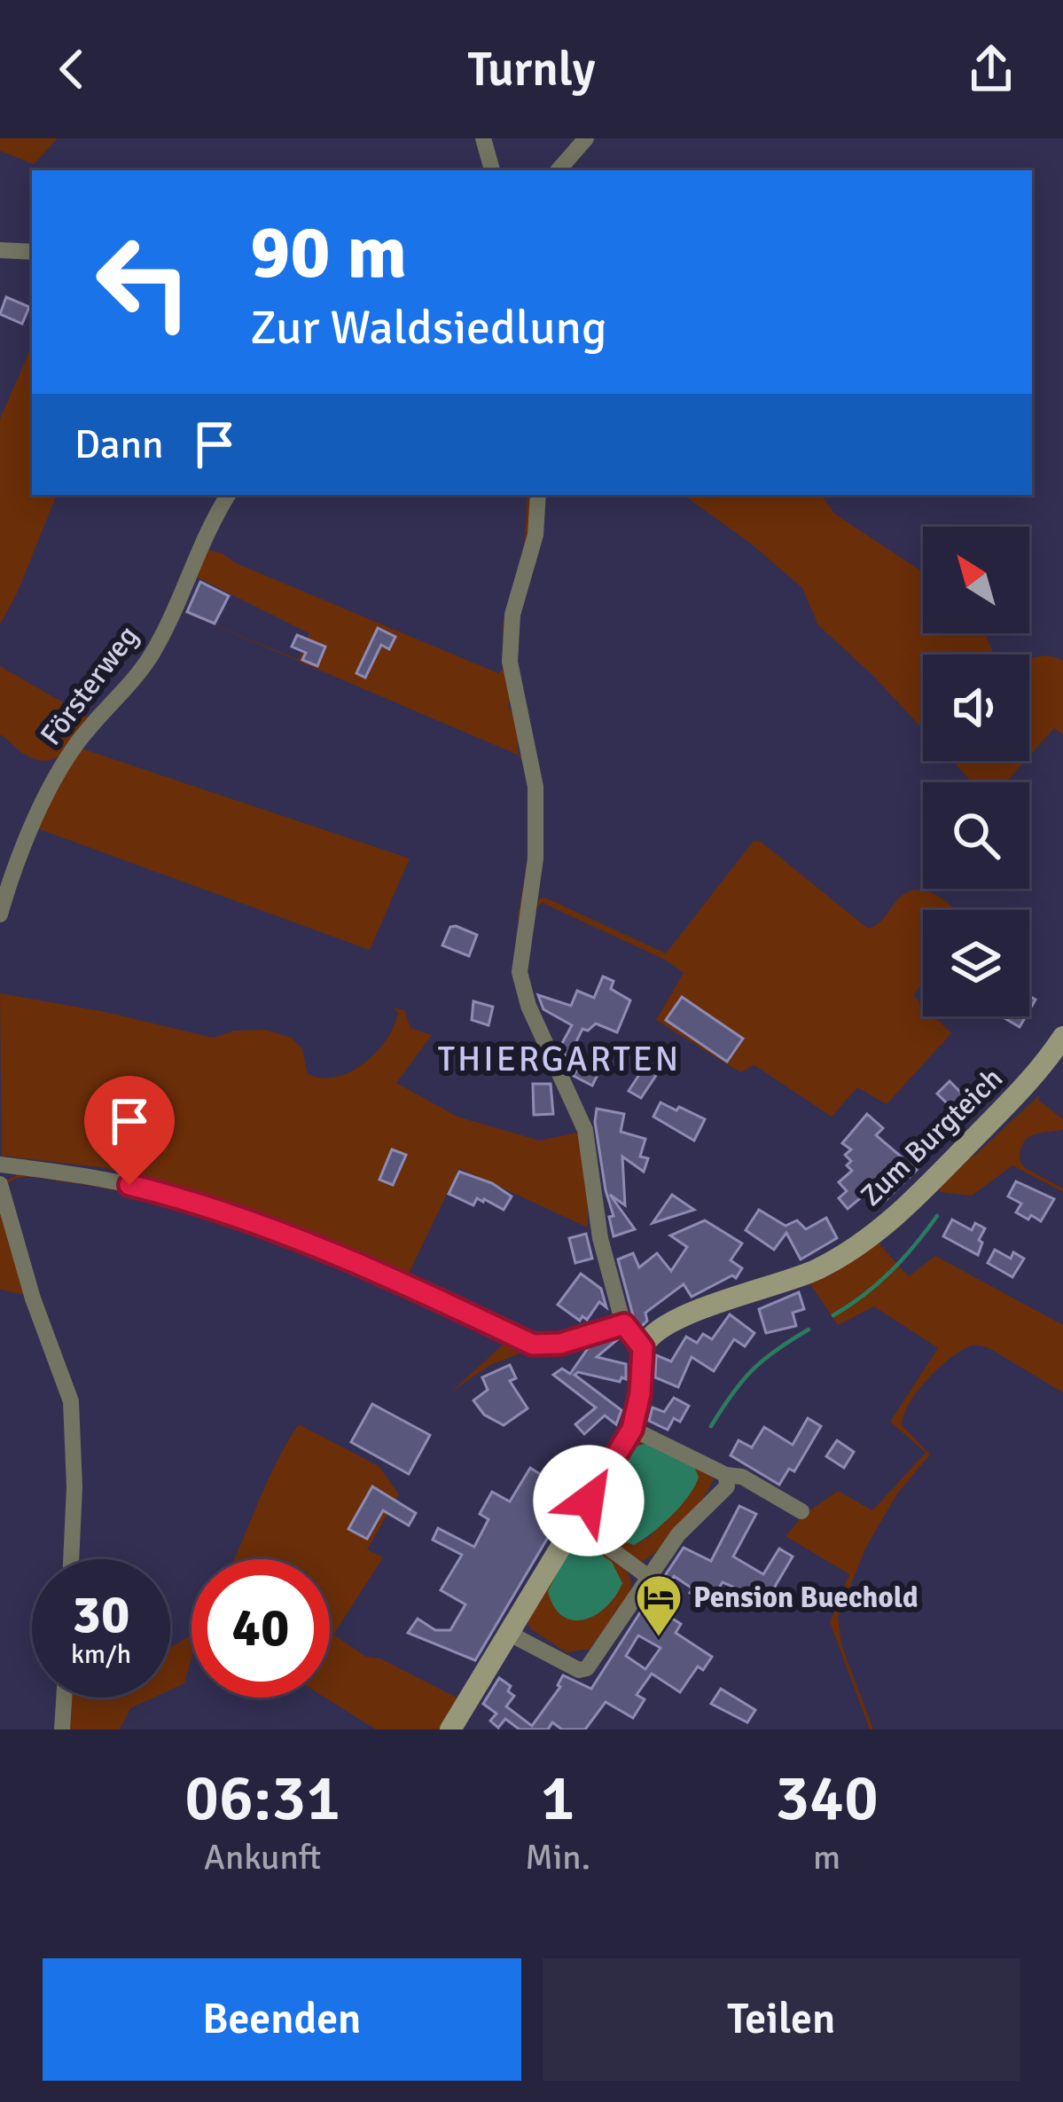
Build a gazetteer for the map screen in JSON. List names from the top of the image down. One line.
{"streets":{"street":["Försterweg","Zum Burgteich"]},"districts":["THIERGARTEN"],"places":{"hotel":["Pension Buechold"]},"north":"top left","page":{"header":"Turnly","turn":["90 m","Zur Waldsiedlung"],"then":"Dann","speed":"30 km/h","limit":"40","eta":["06:31","Ankunft","1","Min.","340","m"],"buttons":["Beenden","Teilen"]}}
